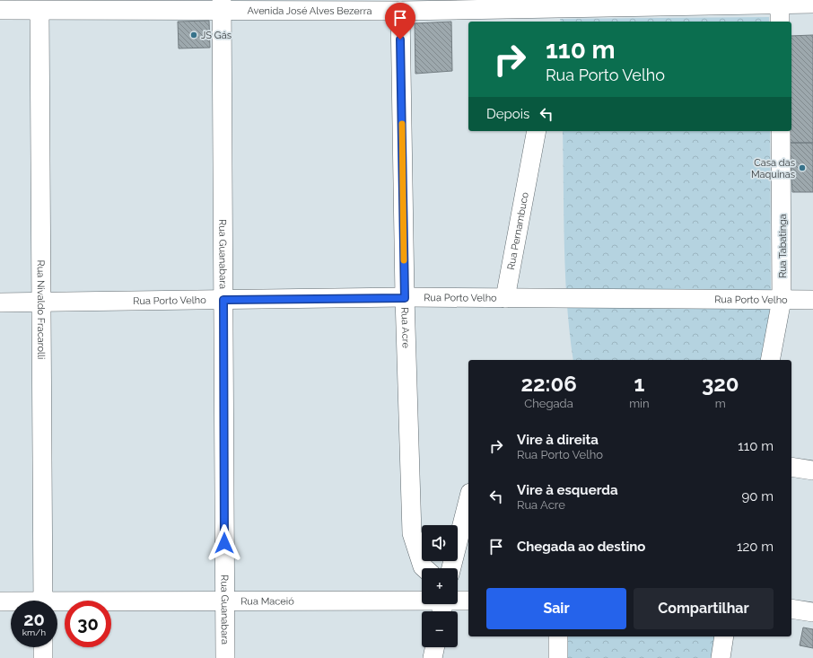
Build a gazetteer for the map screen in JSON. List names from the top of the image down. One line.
{"streets":{"street":["Avenida José Alves Bezerra","Rua Pernambuco","Rua Tabatinga","Rua Guanabara","Rua Porto Velho","Rua Nivaldo Fracarolli","Rua Acre","Rua Maceió"]},"crossings":[["Avenida José Alves Bezerra","Rua Guanabara"],["Avenida José Alves Bezerra","Rua Nivaldo Fracarolli"],["Avenida José Alves Bezerra","Rua Acre"],["Rua Pernambuco","Rua Porto Velho"],["Rua Tabatinga","Rua Porto Velho"],["Rua Guanabara","Rua Porto Velho"],["Rua Guanabara","Rua Maceió"],["Rua Porto Velho","Rua Nivaldo Fracarolli"],["Rua Porto Velho","Rua Acre"]],"places":["JS Gás","Casa das Maquinas"],"page":{"turn":["110 m","Rua Porto Velho"],"then":"Depois","eta":["22:06","Chegada","1","min","320","m"],"list":[{"name":"Vire à direita","note":"Rua Porto Velho","value":"110 m"},{"name":"Vire à esquerda","note":"Rua Acre","value":"90 m"},{"name":"Chegada ao destino","value":"120 m"}],"map_buttons":["+","−"],"buttons":["Sair","Compartilhar"],"speed":"20 km/h","limit":"30"}}
